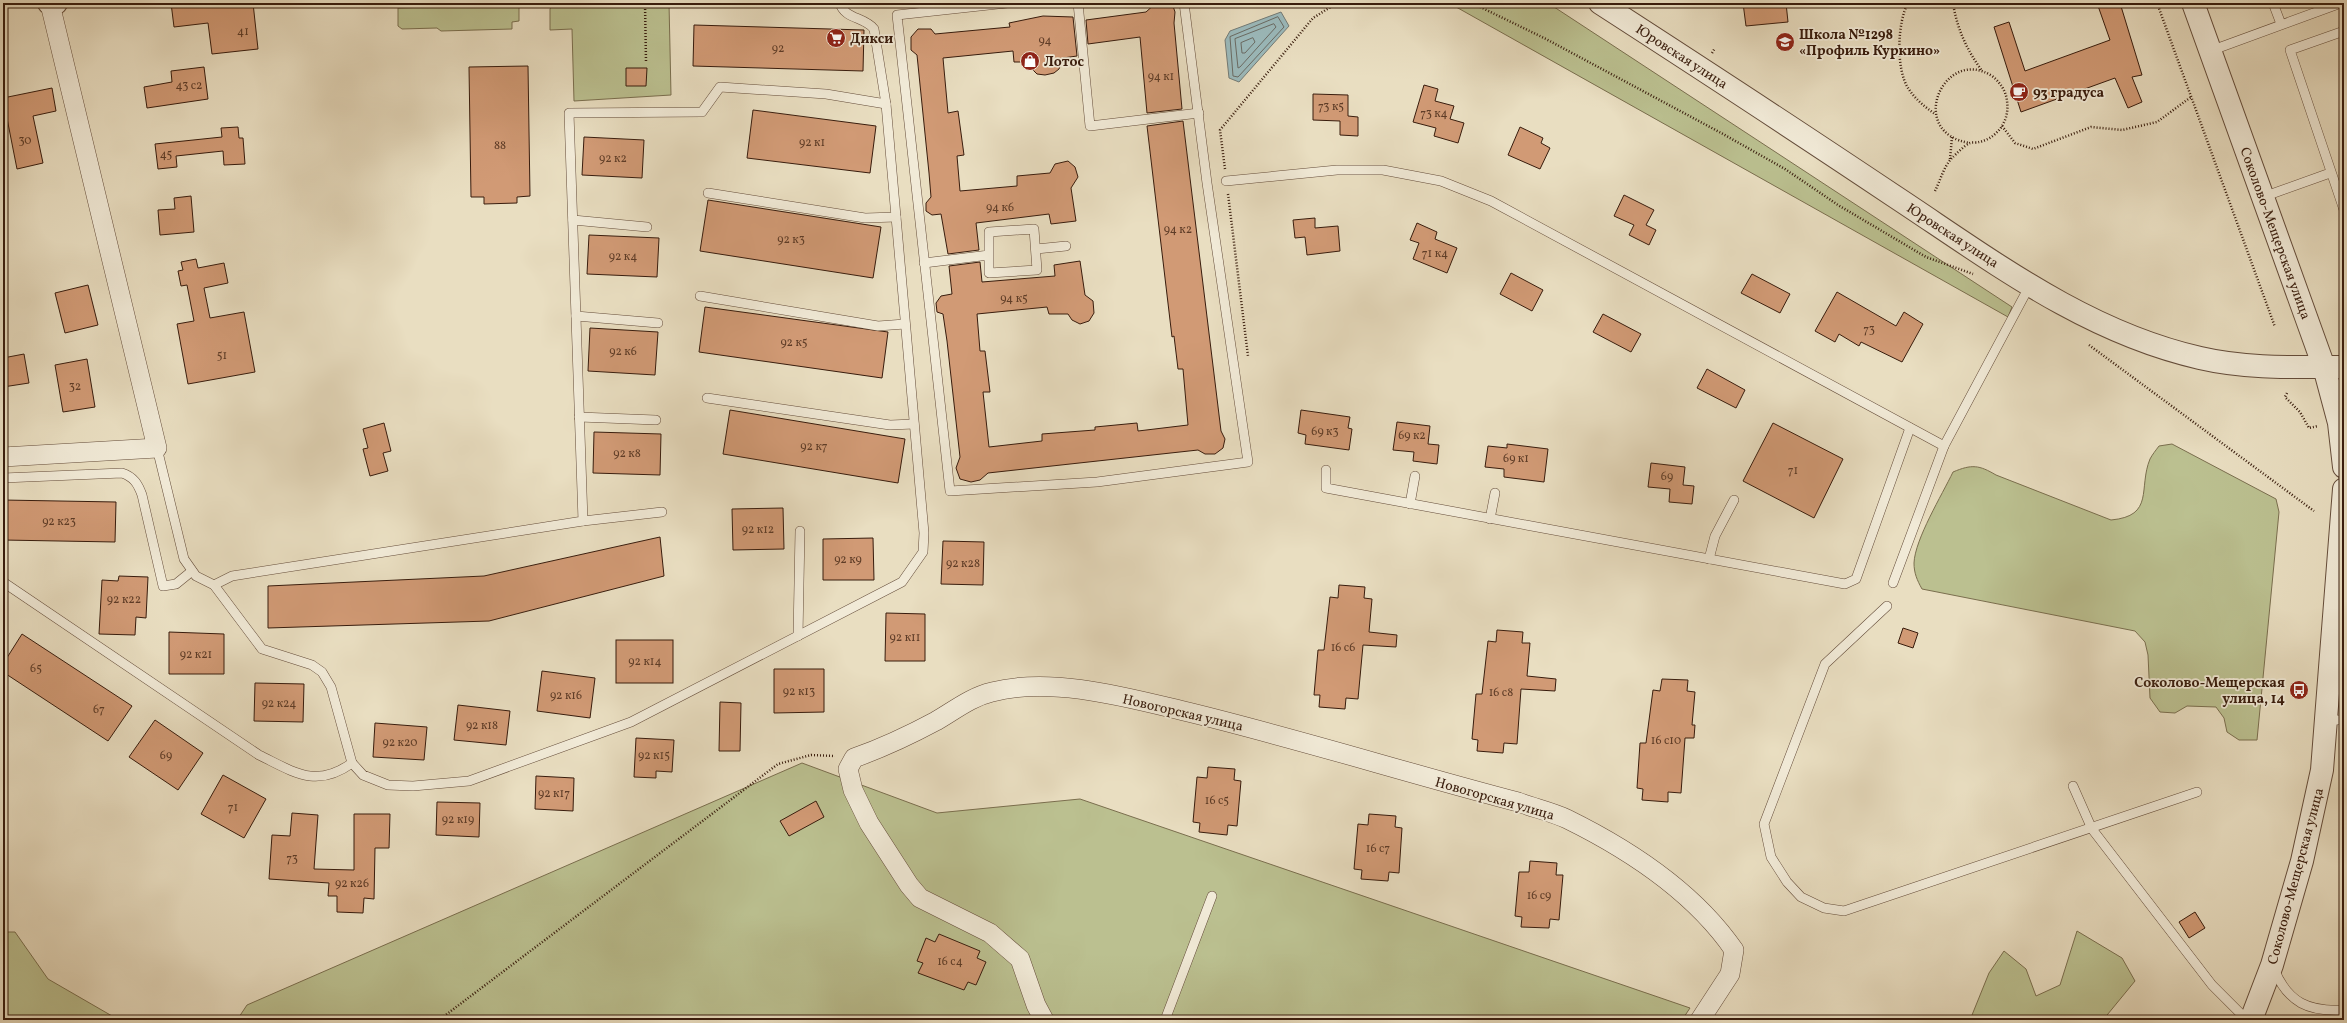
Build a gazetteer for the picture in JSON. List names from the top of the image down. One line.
{"streets":{"street":["Юровская улица","Соколово-Мещерская улица","Новогорская улица"]},"crossings":[["Юровская улица","Соколово-Мещерская улица"]],"places":{"supermarket":["Дикси"],"school or university":["Школа №1298 «Профиль Куркино»"],"shop":["Лотос"],"cafe":["93 градуса"],"bus stop":["Соколово-Мещерская улица, 14"]},"house_numbers":["41","94","92","94 к1","43 с2","73 к5","73 к4","30","92 к1","88","45","92 к2","94 к6","94 к2","92 к3","71 к4","92 к4","94 к5","73","92 к5","92 к6","51","32","69 к3","69 к2","92 к7","92 к8","69 к1","71","69","92 к23","92 к12","92 к9","92 к28","92 к22","92 к11","16 с6","92 к21","92 к14","65","92 к13","16 с8","92 к16","92 к24","67","92 к18","16 с10","92 к20","69","92 к15","92 к17","16 с5","71","92 к19","16 с7","73","92 к26","16 с9","16 с4"]}
